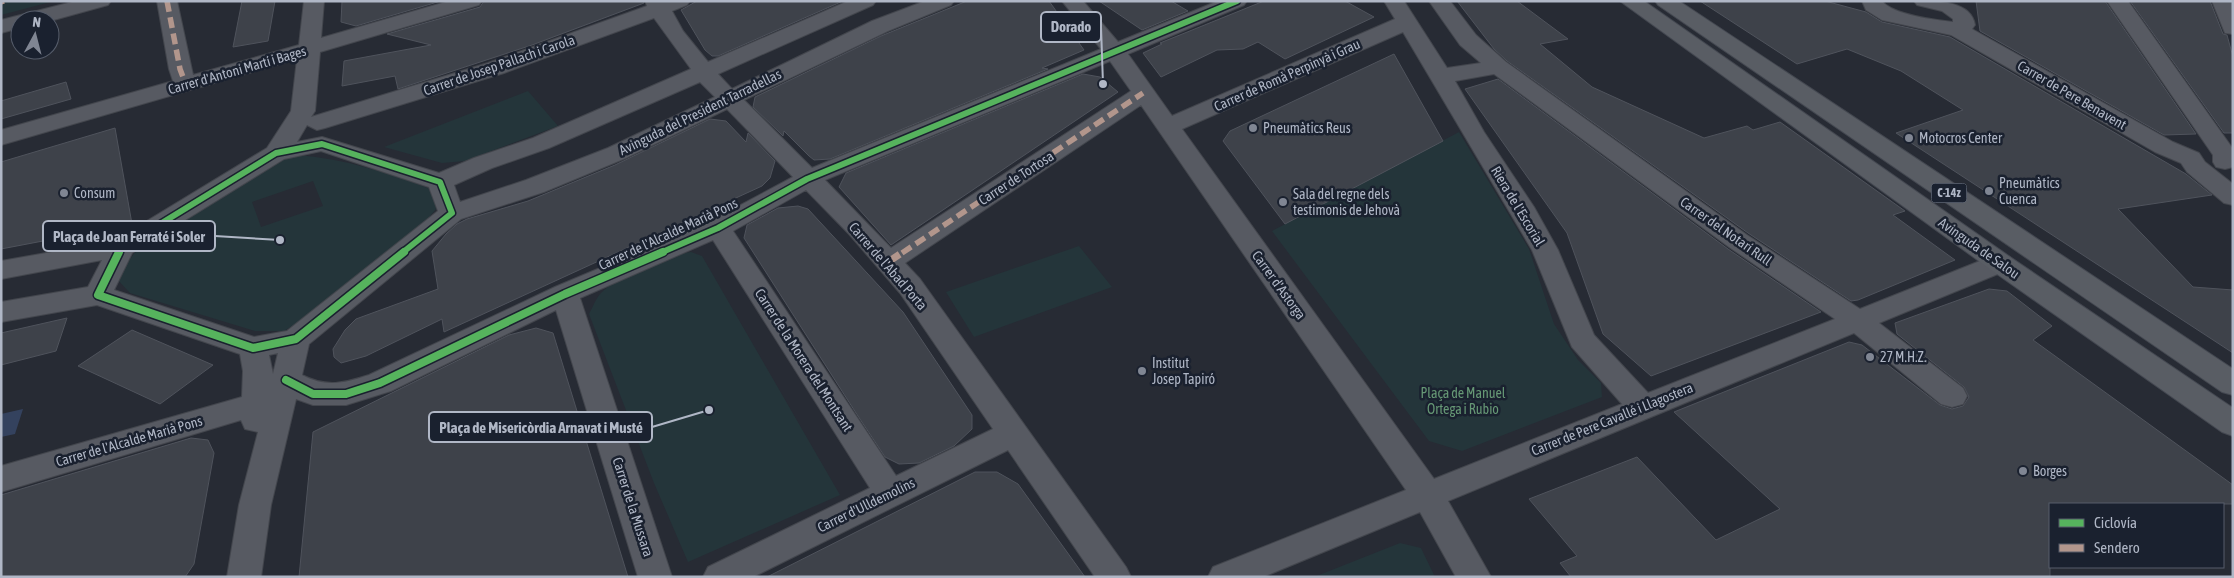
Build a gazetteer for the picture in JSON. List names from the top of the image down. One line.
{"streets":{"main road":["C-14z","Avinguda de Salou"],"street":["Carrer de Josep Pallach i Carola","Carrer d'Antoni Martí i Bages","Carrer de Romà Perpinyà i Grau","Carrer de Pere Benavent","Avinguda del President Tarradellas","Carrer de Tortosa","Riera de l'Escorial","Carrer del Notari Rull","Carrer de l'Alcalde Marià Pons","Carrer de l'Abad Porta","Carrer d'Astorga","Carrer de la Morera del Montsant","Carrer de Pere Cavallé i Llagostera","Carrer d'Ulldemolins","Carrer de la Mussara"]},"crossings":[["Carrer de Josep Pallach i Carola","Carrer de l'Abad Porta"],["Carrer de Romà Perpinyà i Grau","Riera de l'Escorial"],["Carrer de Romà Perpinyà i Grau","Carrer d'Astorga"],["Avinguda del President Tarradellas","Carrer de l'Abad Porta"],["Carrer de Tortosa","Carrer de l'Abad Porta"],["Carrer de Tortosa","Carrer d'Astorga"],["Riera de l'Escorial","Carrer de Pere Cavallé i Llagostera"],["Carrer del Notari Rull","Carrer de Pere Cavallé i Llagostera"],["Carrer de l'Alcalde Marià Pons","Carrer de l'Abad Porta"],["Carrer de l'Alcalde Marià Pons","Carrer d'Astorga"],["Carrer de l'Alcalde Marià Pons","Carrer de la Morera del Montsant"],["Carrer de l'Alcalde Marià Pons","Carrer de la Mussara"],["Avinguda de Salou","Carrer de Pere Cavallé i Llagostera"],["Carrer de l'Abad Porta","Carrer d'Ulldemolins"],["Carrer d'Astorga","Carrer de Pere Cavallé i Llagostera"],["Carrer de la Morera del Montsant","Carrer d'Ulldemolins"]],"parks":["Plaça de Manuel Ortega i Rubio"],"places":["Dorado","Pneumàtics Reus","Motocros Center","Pneumàtics Cuenca","Consum","Sala del regne dels testimonis de Jehovà","Plaça de Joan Ferraté i Soler","27 M.H.Z.","Institut Josep Tapiró","Plaça de Misericòrdia Arnavat i Musté","Borges"],"legend":["Ciclovía","Sendero"],"north":"top"}
